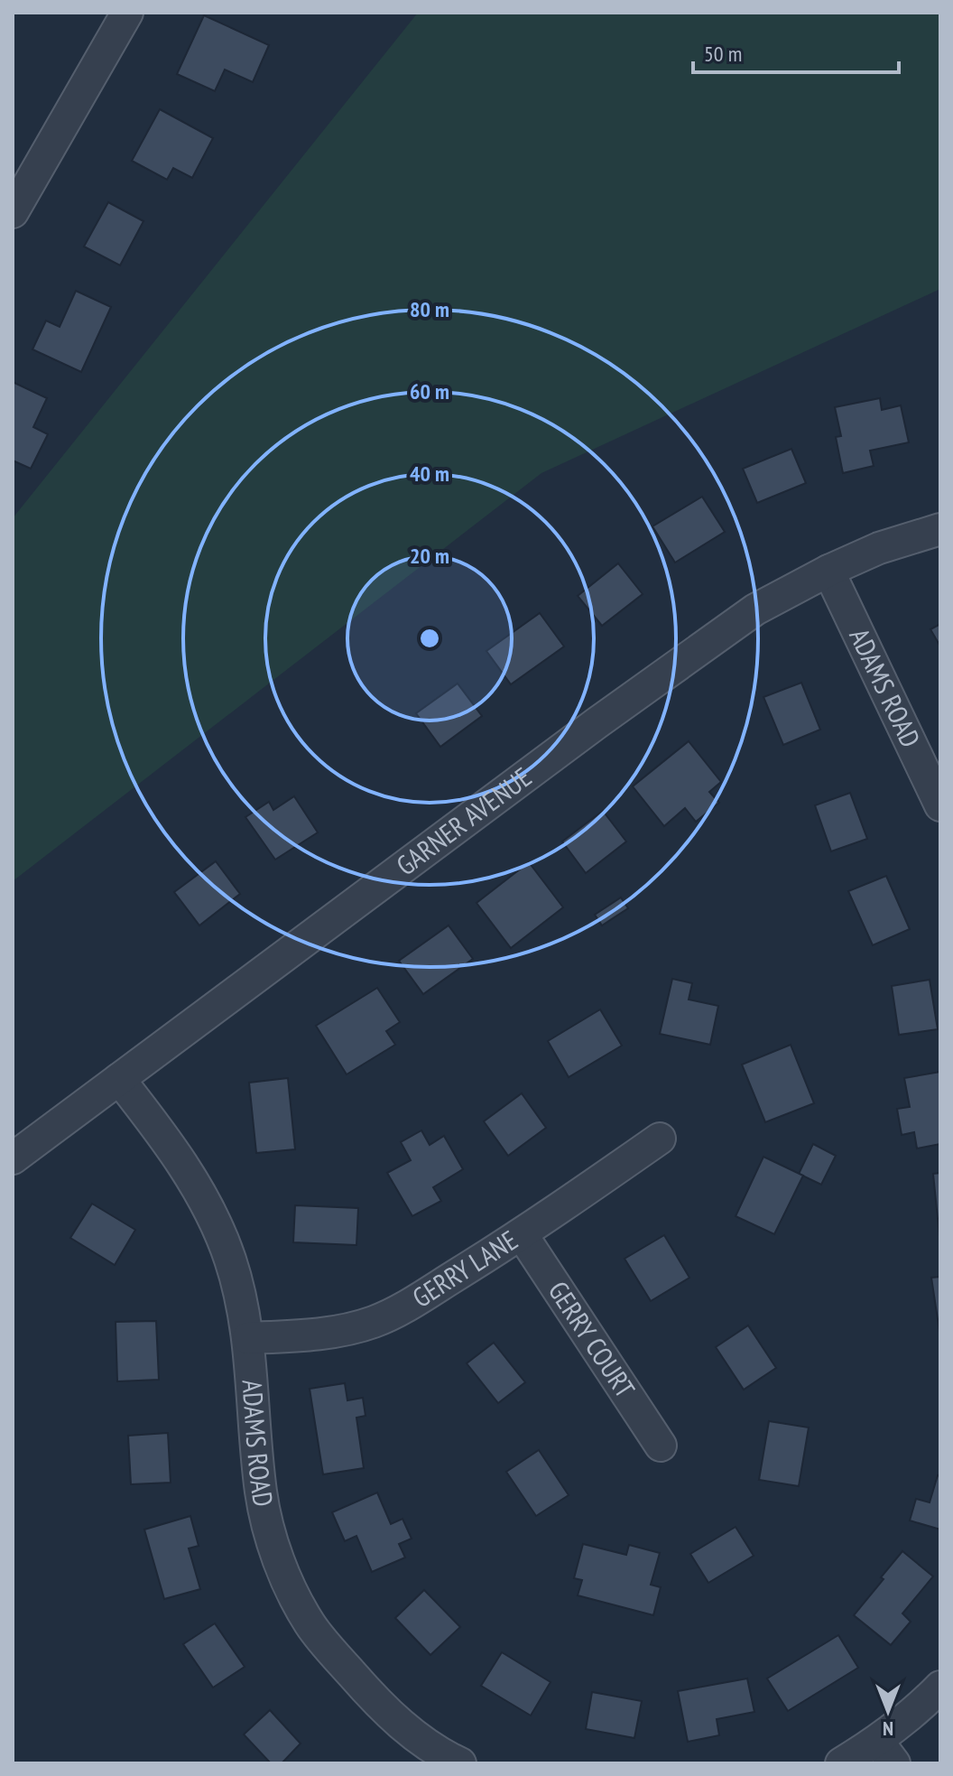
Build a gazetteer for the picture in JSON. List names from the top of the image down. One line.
{"streets":{"street":["ADAMS ROAD","GARNER AVENUE","GERRY LANE","GERRY COURT"]},"crossings":[["ADAMS ROAD","GARNER AVENUE"],["ADAMS ROAD","GERRY LANE"],["GERRY LANE","GERRY COURT"]],"scale_bar":"50 m","north":"bottom","rings":["80 m","60 m","40 m","20 m"]}
